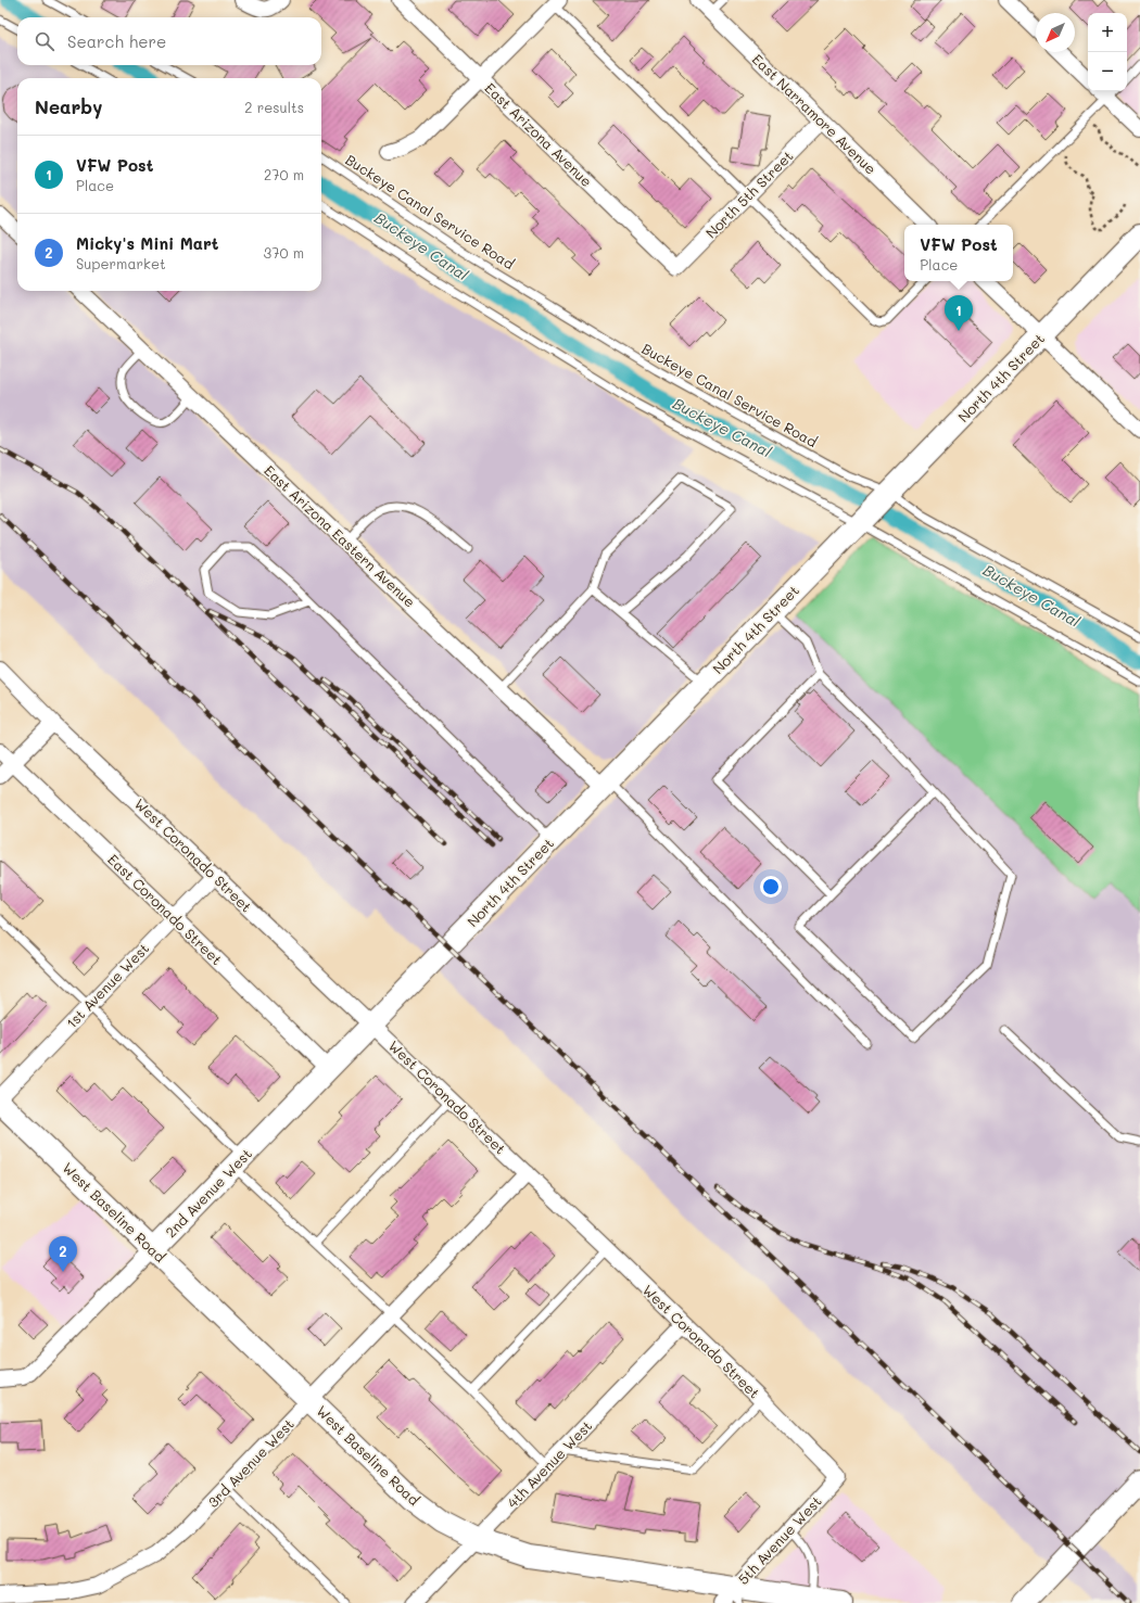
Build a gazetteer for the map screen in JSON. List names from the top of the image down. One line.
{"streets":{"street":["East Narramore Avenue","East Arizona Avenue","North 5th Street","North 4th Street","East Arizona Eastern Avenue","West Coronado Street","East Coronado Street","1st Avenue West","2nd Avenue West","West Baseline Road","3rd Avenue West","4th Avenue West","5th Avenue West"],"lane":["Buckeye Canal Service Road"]},"crossings":[["East Narramore Avenue","North 5th Street"],["East Arizona Avenue","North 5th Street"],["Buckeye Canal Service Road","North 4th Street"],["North 4th Street","East Arizona Eastern Avenue"],["North 4th Street","West Coronado Street"],["North 4th Street","2nd Avenue West"],["West Coronado Street","1st Avenue West"],["West Coronado Street","2nd Avenue West"],["West Coronado Street","3rd Avenue West"],["West Coronado Street","4th Avenue West"],["West Coronado Street","5th Avenue West"],["East Coronado Street","1st Avenue West"],["East Coronado Street","2nd Avenue West"],["2nd Avenue West","West Baseline Road"],["West Baseline Road","3rd Avenue West"],["West Baseline Road","4th Avenue West"],["West Baseline Road","5th Avenue West"]],"water":["Buckeye Canal"],"north":"bottom left","page":{"map_buttons":["+","−"],"search":"Search here","heading":["Nearby","2 results"],"list":[{"mark":"1","name":"VFW Post","note":"Place","value":"270 m"},{"mark":"2","name":"Micky's Mini Mart","note":"Supermarket","value":"370 m"}],"popup":["VFW Post","Place"],"pins":["1","2"]}}
